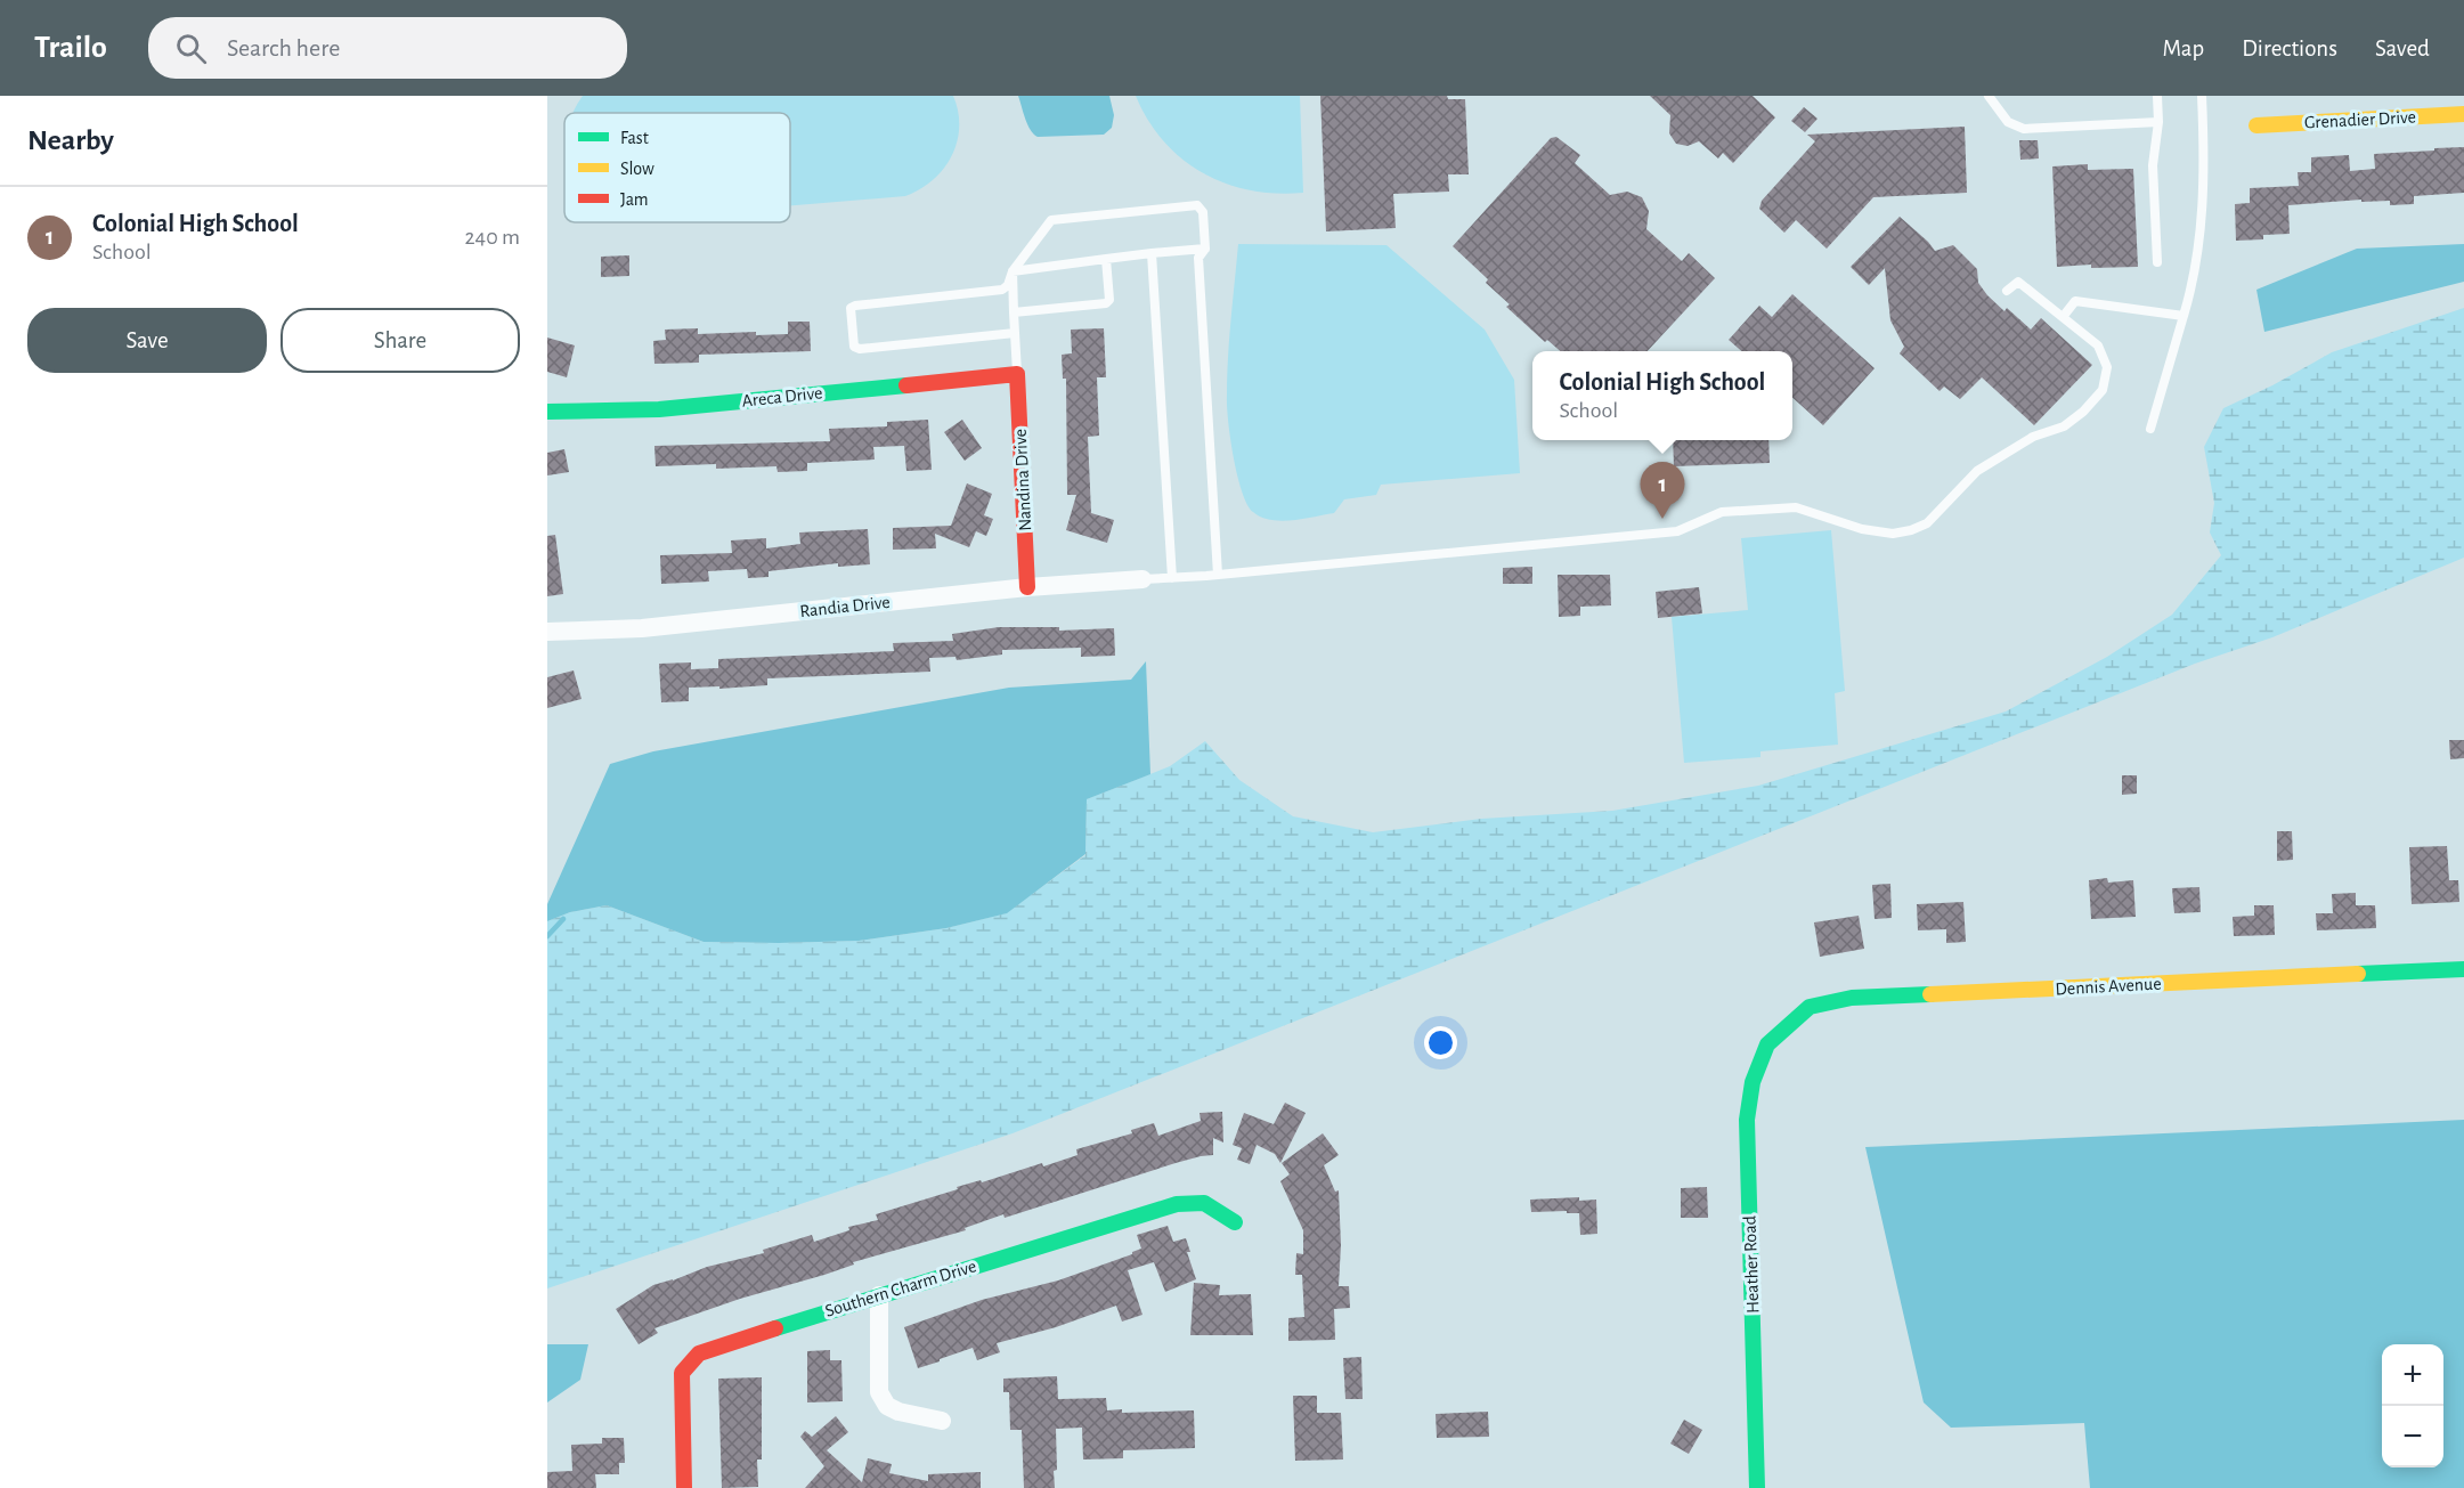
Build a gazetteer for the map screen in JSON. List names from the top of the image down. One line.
{"streets":{"street":["Grenadier Drive","Areca Drive","Nandina Drive","Randia Drive","Dennis Avenue","Heather Road","Southern Charm Drive"]},"crossings":[["Areca Drive","Nandina Drive"],["Nandina Drive","Randia Drive"],["Dennis Avenue","Heather Road"]],"legend":["Fast","Slow","Jam"],"page":{"header":"Trailo","search":"Search here","nav":["Map","Directions","Saved"],"heading":"Nearby","list":[{"mark":"1","name":"Colonial High School","note":"School","value":"240 m"}],"buttons":["Save","Share"],"popup":["Colonial High School","School"],"pins":"1","map_buttons":["+","−"]}}
